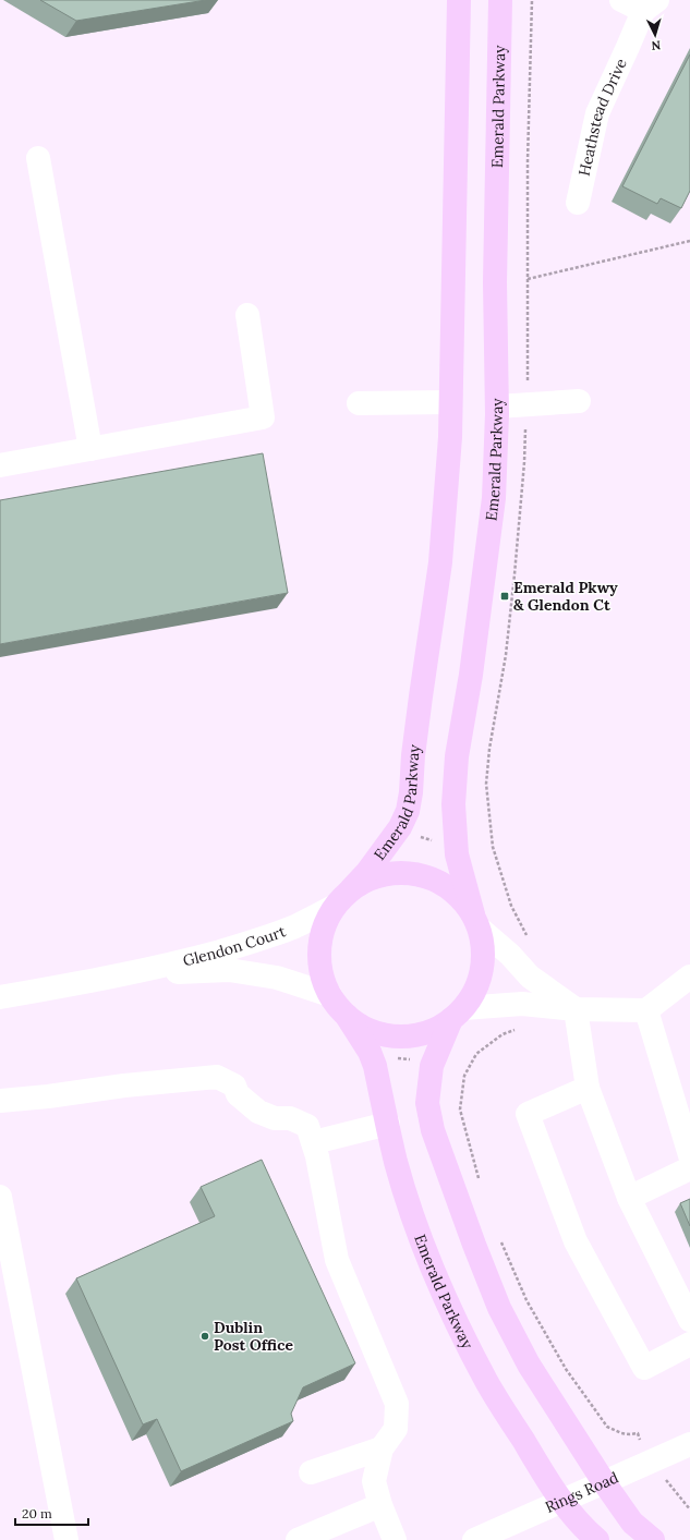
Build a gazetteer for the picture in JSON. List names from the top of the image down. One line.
{"streets":{"main road":["Emerald Parkway"],"street":["Heathstead Drive","Glendon Court","Rings Road"]},"crossings":[["Emerald Parkway","Glendon Court"],["Emerald Parkway","Rings Road"]],"places":{"transit":["Emerald Pkwy & Glendon Ct"],"other":["Dublin Post Office"]},"scale_bar":"20 m","north":"bottom"}
